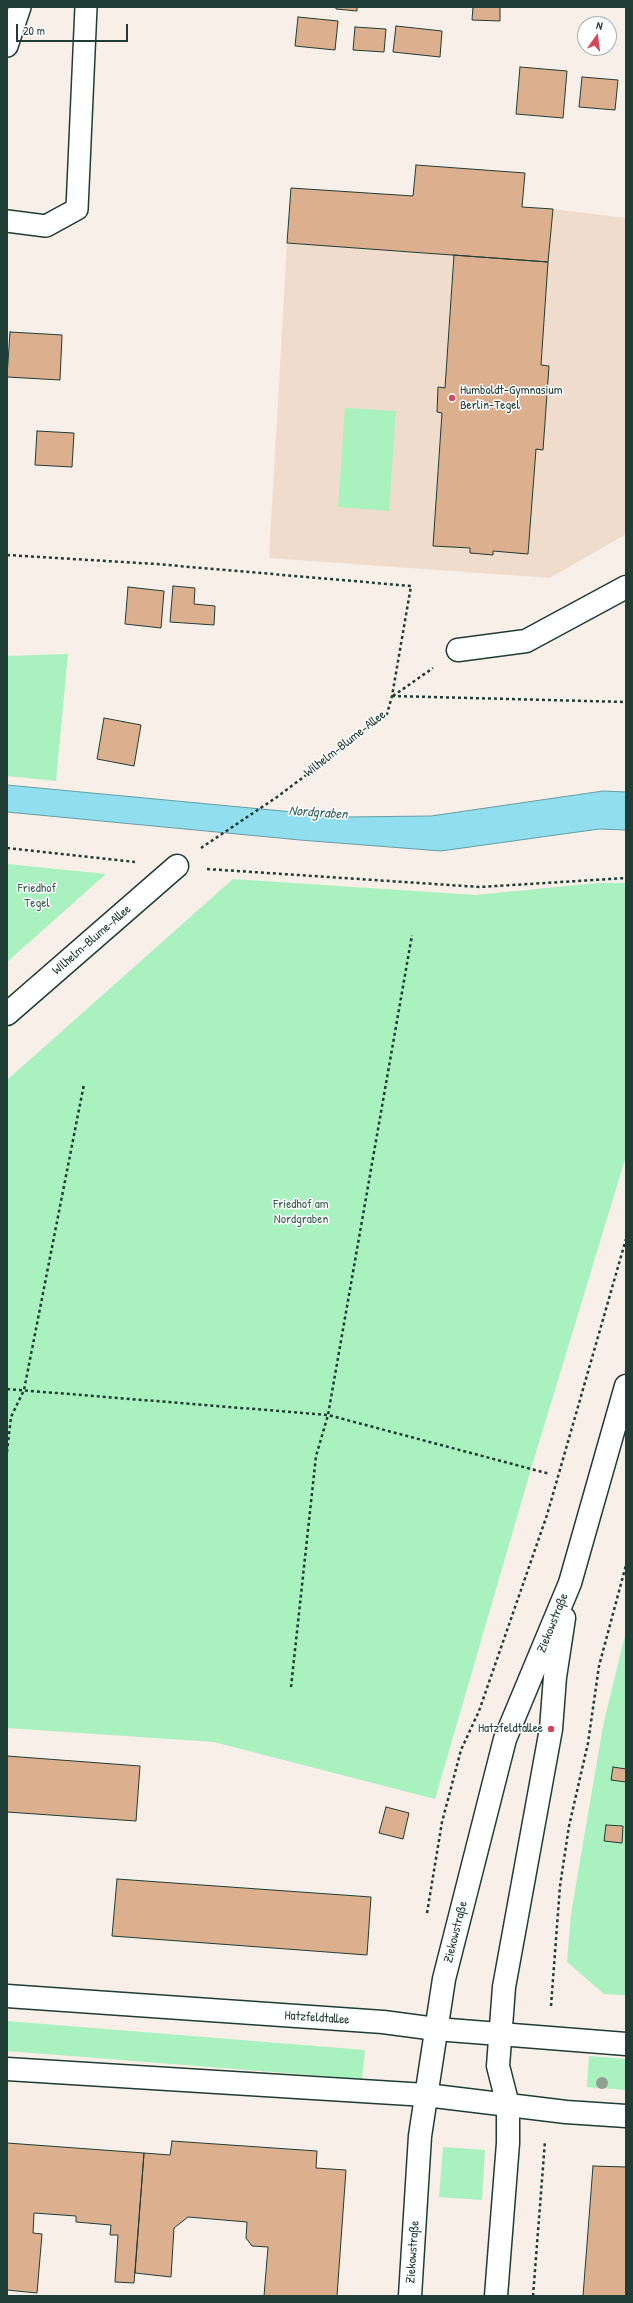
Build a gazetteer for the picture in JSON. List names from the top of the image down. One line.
{"streets":{"street":["Wilhelm-Blume-Allee","Ziekowstraße","Hatzfeldtallee"]},"crossings":[["Ziekowstraße","Hatzfeldtallee"]],"water":["Nordgraben"],"parks":["Friedhof Tegel","Friedhof am Nordgraben"],"places":["Humboldt-Gymnasium Berlin-Tegel","Hatzfeldtallee"],"scale_bar":"20 m","north":"top"}
